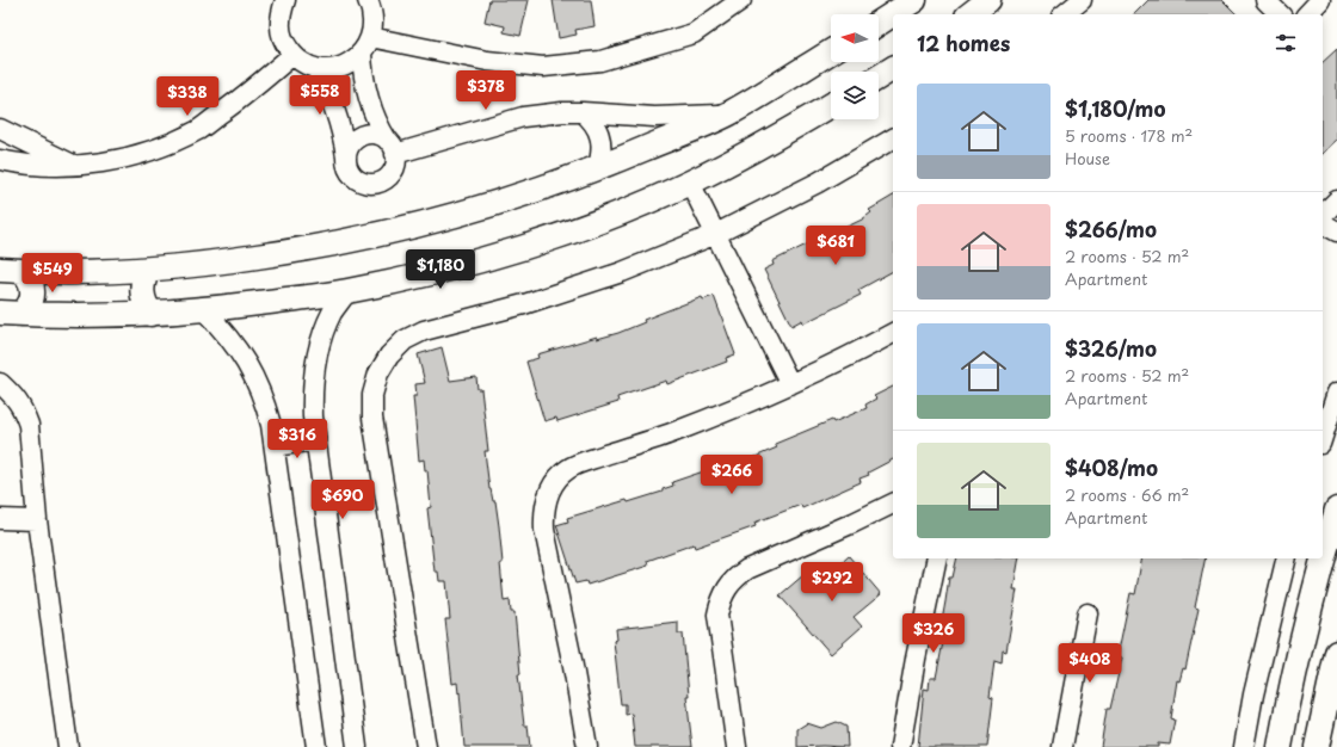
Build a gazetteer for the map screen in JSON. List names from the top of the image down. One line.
{"north":"left","page":{"heading":"12 homes","price":["$378","$558","$338","$681","$1,180","$549","$316","$266","$690","$292","$326","$408"],"list":[{"name":"$1,180/mo","note":"5 rooms · 178 m² · House"},{"name":"$266/mo","note":"2 rooms · 52 m² · Apartment"},{"name":"$326/mo","note":"2 rooms · 52 m² · Apartment"},{"name":"$408/mo","note":"2 rooms · 66 m² · Apartment"}]}}
